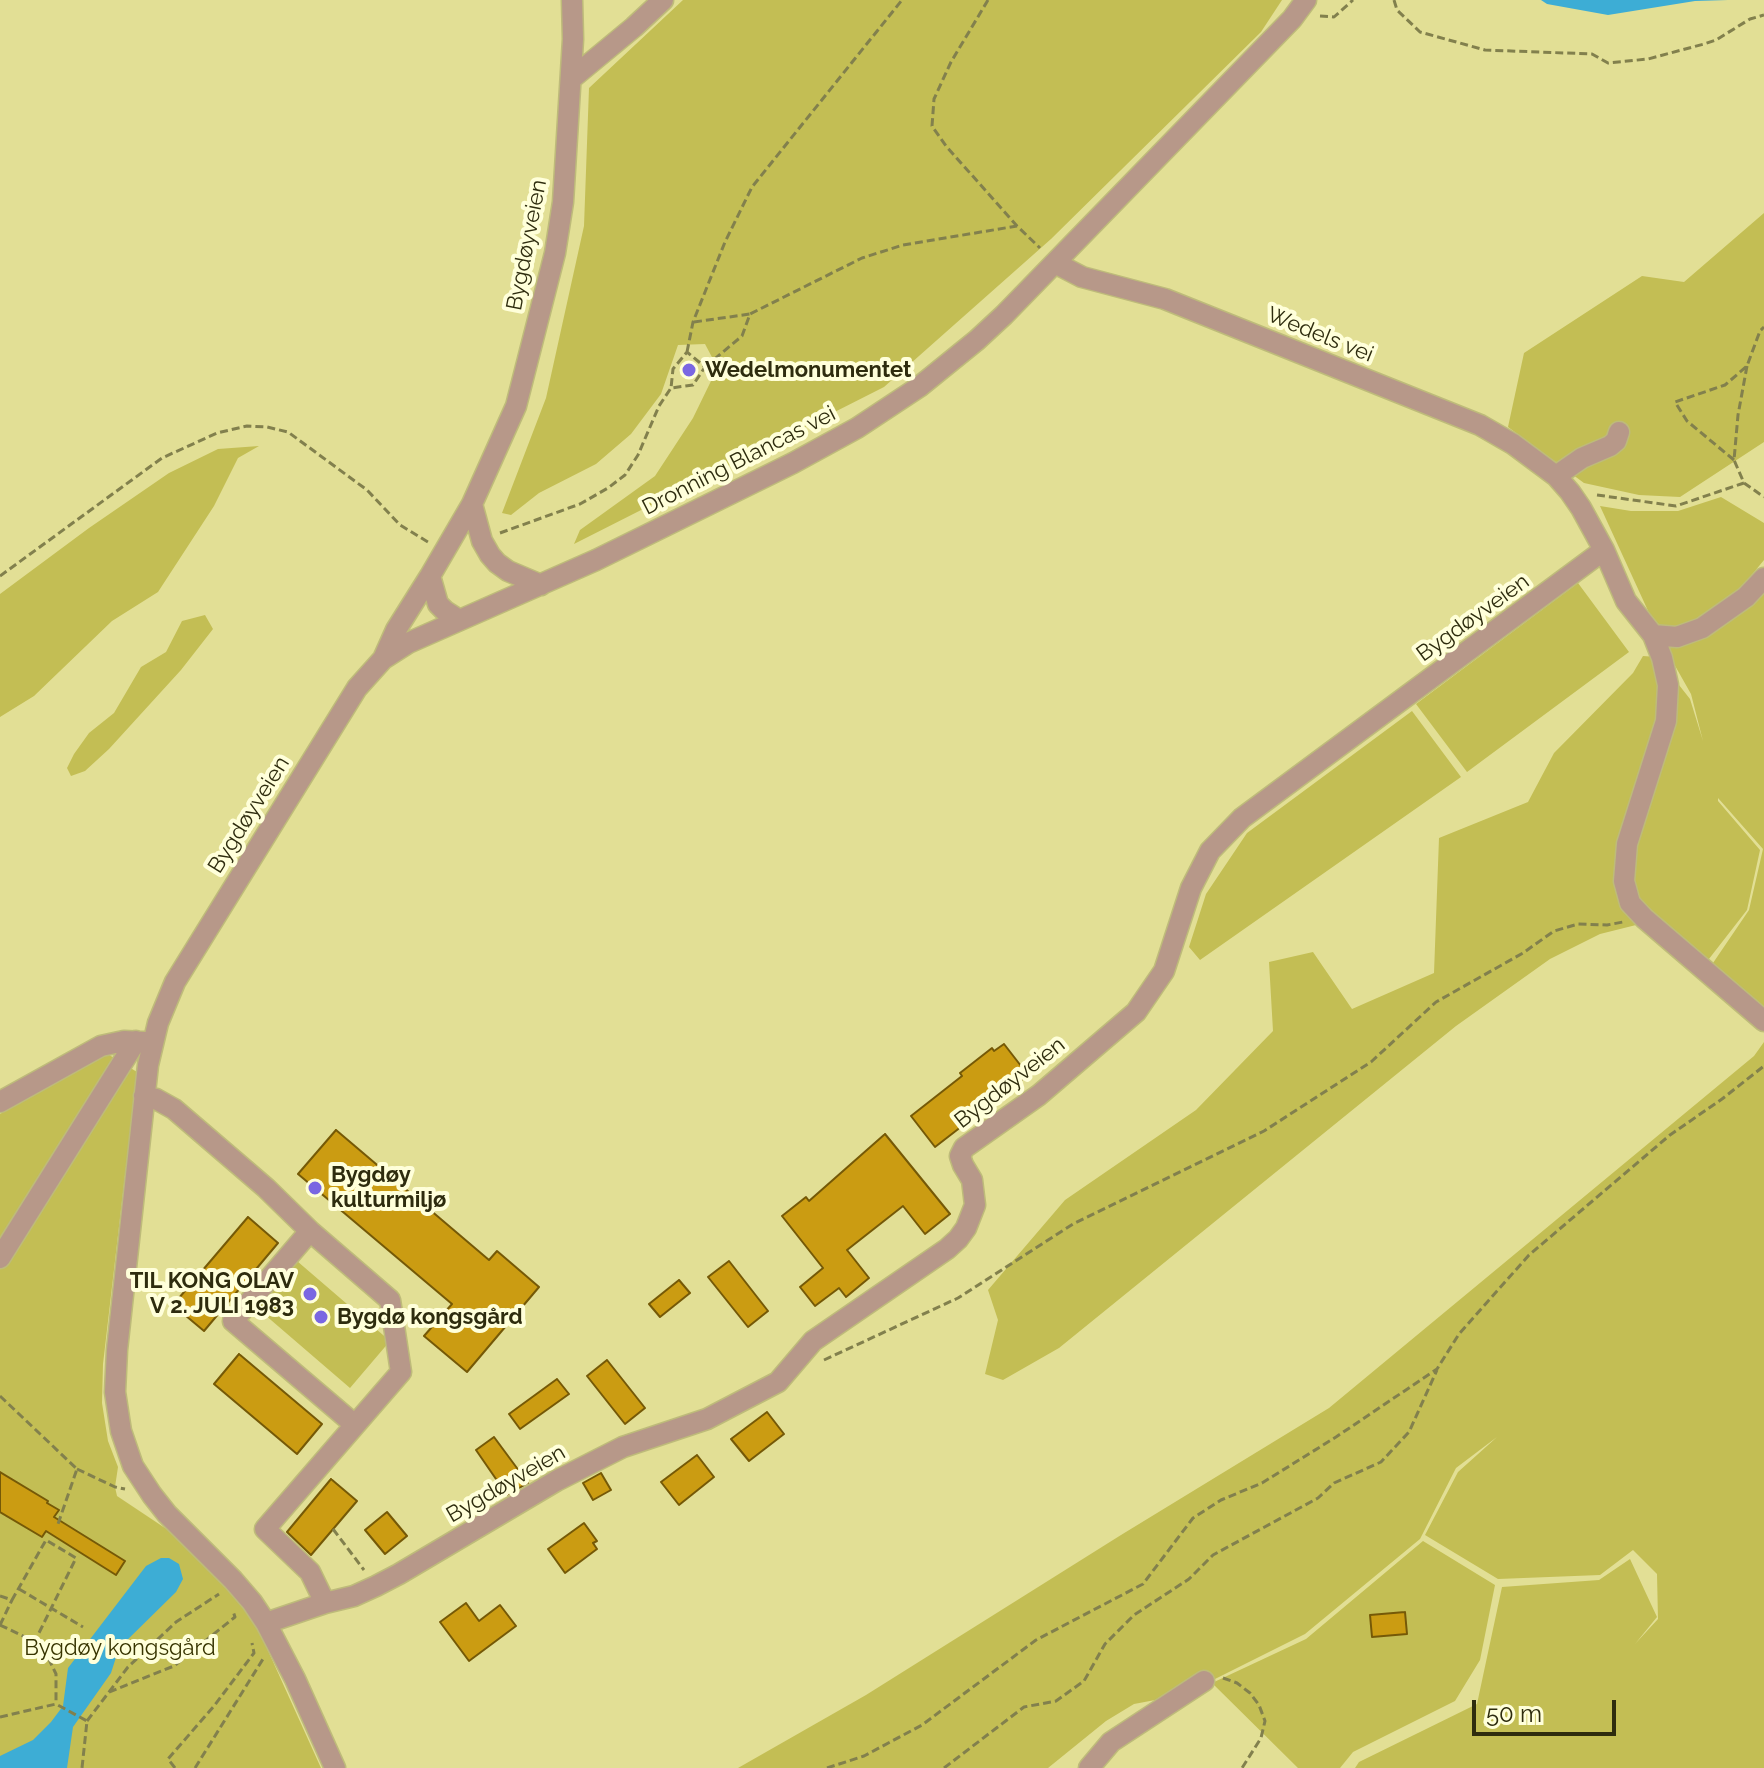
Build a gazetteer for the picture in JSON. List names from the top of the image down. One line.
{"streets":{"street":["Bygdøyveien","Wedels vei","Dronning Blancas vei"]},"crossings":[["Bygdøyveien","Wedels vei"],["Bygdøyveien","Dronning Blancas vei"],["Wedels vei","Dronning Blancas vei"]],"parks":["Bygdøy kongsgård"],"places":["Wedelmonumentet","Bygdøy kulturmiljø","TIL KONG OLAV V 2. JULI 1983","Bygdø kongsgård"],"scale_bar":"50 m"}
